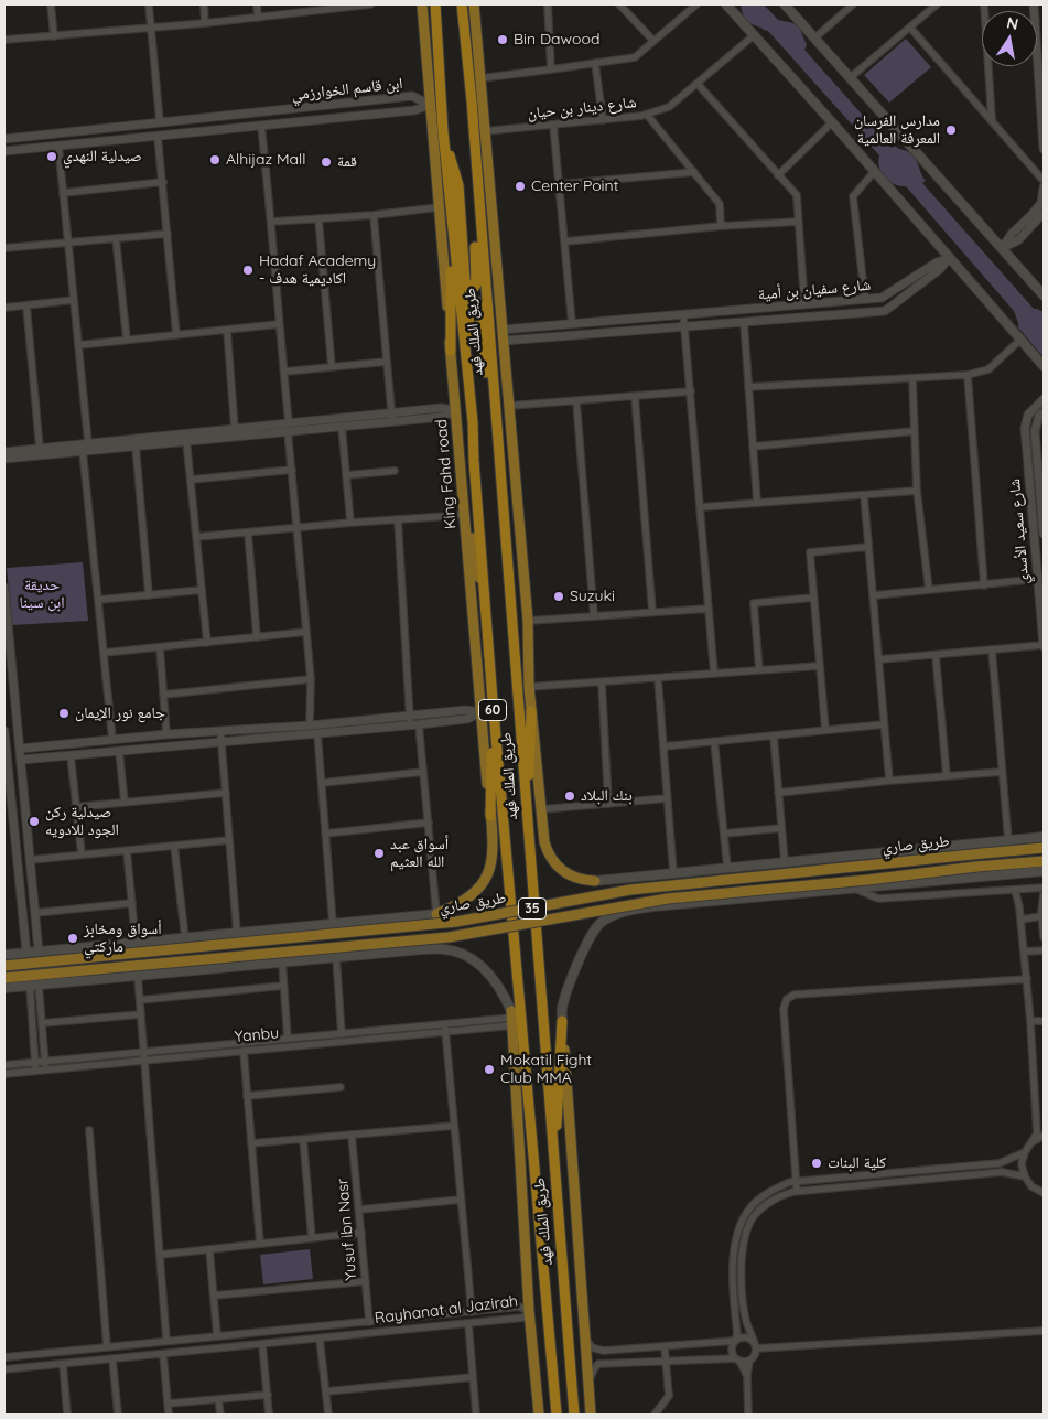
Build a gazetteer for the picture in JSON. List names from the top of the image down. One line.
{"streets":{"highway":["طريق الملك فهد","60"],"main road":["King Fahd road","طريق صاري","35"],"street":["ابن قاسم الخوارزمي","شارع دينار بن حيان","شارع سفيان بن أمية","شارع سعيد الأسدي","Yanbu","Yusuf ibn Nasr","Rayhanat al Jazirah"]},"crossings":[["ابن قاسم الخوارزمي","King Fahd road"],["شارع دينار بن حيان","طريق الملك فهد"],["شارع سفيان بن أمية","طريق الملك فهد"],["طريق الملك فهد","King Fahd road"],["Yusuf ibn Nasr","Rayhanat al Jazirah"]],"parks":["حديقة ابن سينا"],"places":["Bin Dawood","مدارس الفرسان المعرفة العالمية","صيدلية النهدي","Alhijaz Mall","قمة","Center Point","Hadaf Academy - اكاديمية هدف","Suzuki","جامع نور الإيمان","بنك البلاد","صيدلية ركن الجود للادويه","أسواق عبد الله العثيم","أسواق ومخابز ماركتي","Mokatil Fight Club MMA","كلية البنات"],"north":"top"}
